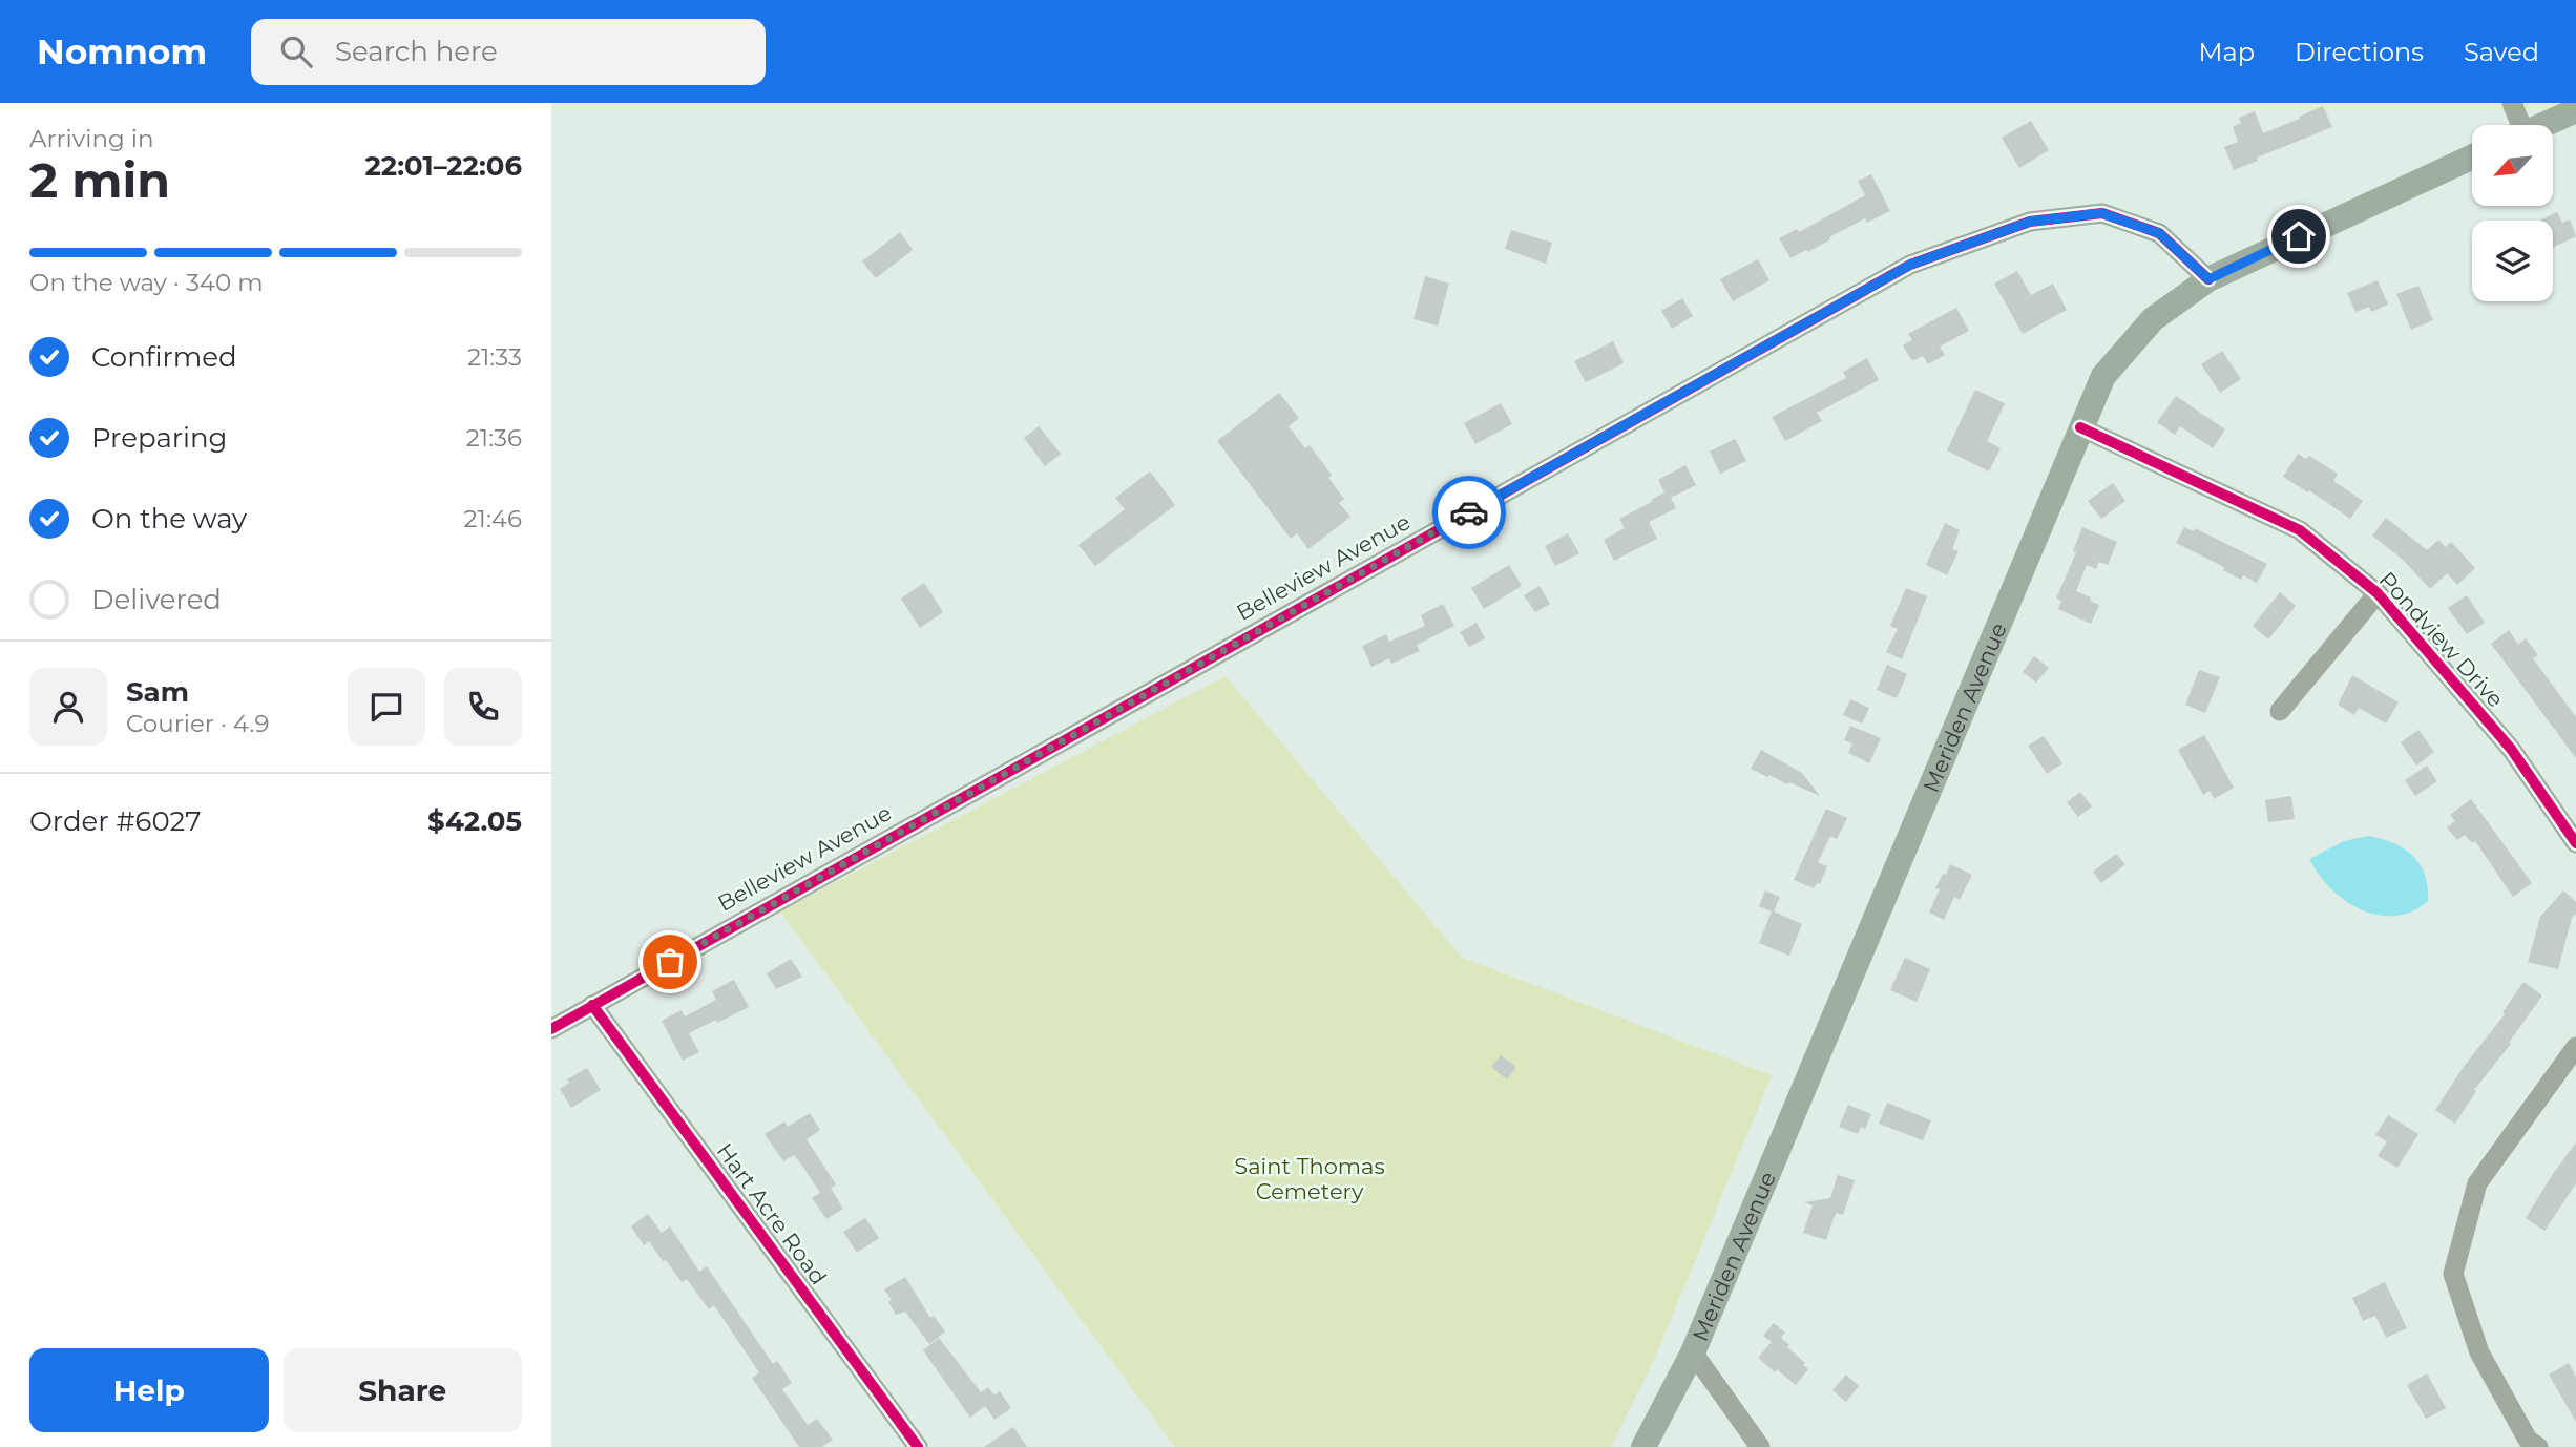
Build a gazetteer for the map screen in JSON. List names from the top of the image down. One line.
{"streets":{"main road":["Meriden Avenue"],"street":["Belleview Avenue","Pondview Drive","Hart Acre Road"]},"crossings":[["Belleview Avenue","Meriden Avenue"],["Belleview Avenue","Hart Acre Road"],["Pondview Drive","Meriden Avenue"]],"parks":["Saint Thomas Cemetery"],"north":"bottom left","page":{"header":"Nomnom","search":"Search here","nav":["Map","Directions","Saved"],"heading":["2 min","Arriving in","22:01–22:06"],"panel":["Sam","Courier · 4.9","Order #6027","$42.05"],"bar":"On the way · 340 m","list":[["Confirmed","21:33"],["Preparing","21:36"],["On the way","21:46"],"Delivered"],"buttons":["Help","Share"]}}
